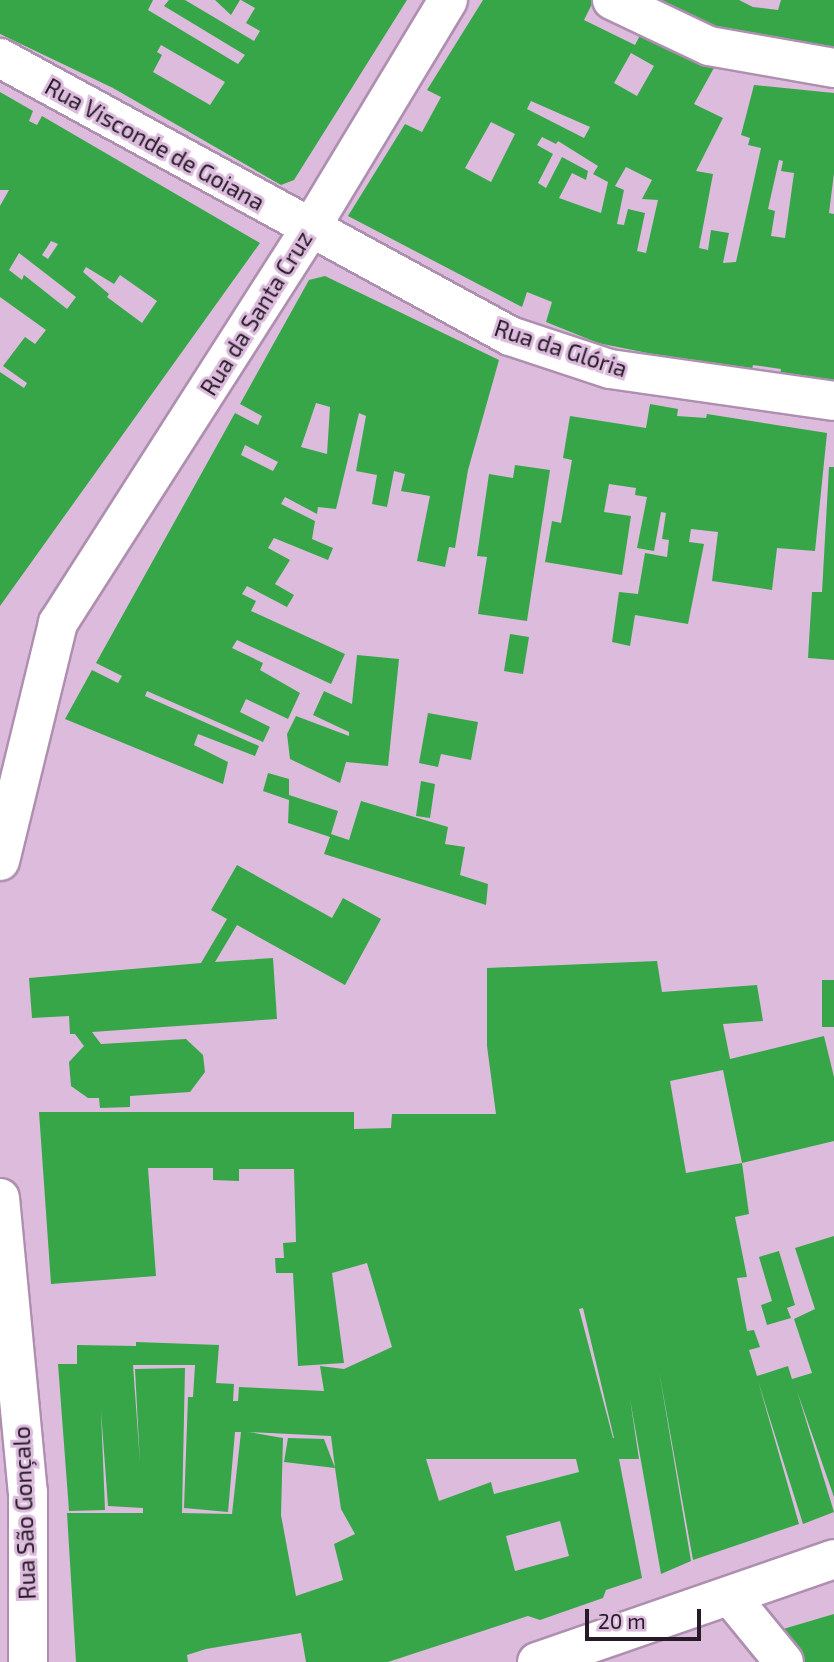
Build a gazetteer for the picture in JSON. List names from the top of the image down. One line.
{"streets":{"street":["Rua Visconde de Goiana","Rua da Santa Cruz","Rua da Glória","Rua São Gonçalo"]},"crossings":[["Rua Visconde de Goiana","Rua da Santa Cruz"],["Rua Visconde de Goiana","Rua da Glória"],["Rua da Santa Cruz","Rua da Glória"]],"scale_bar":"20 m"}
